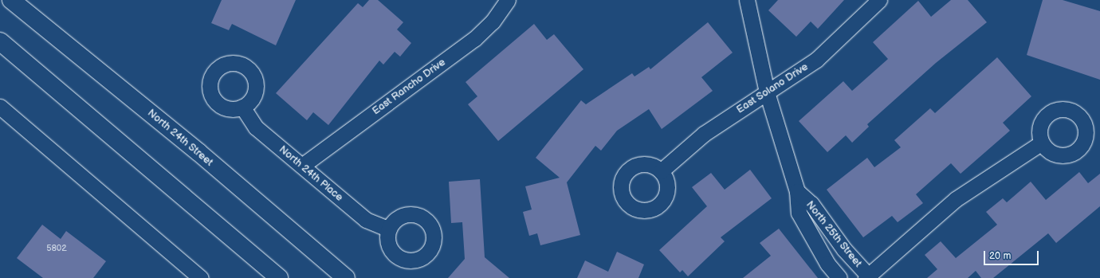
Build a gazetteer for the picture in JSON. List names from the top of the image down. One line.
{"streets":{"main road":["North 24th Street"],"street":["East Rancho Drive","East Solano Drive","North 24th Place","North 25th Street"]},"crossings":[["East Rancho Drive","North 24th Place"],["East Solano Drive","North 25th Street"]],"house_numbers":["5802"],"scale_bar":"20 m"}
